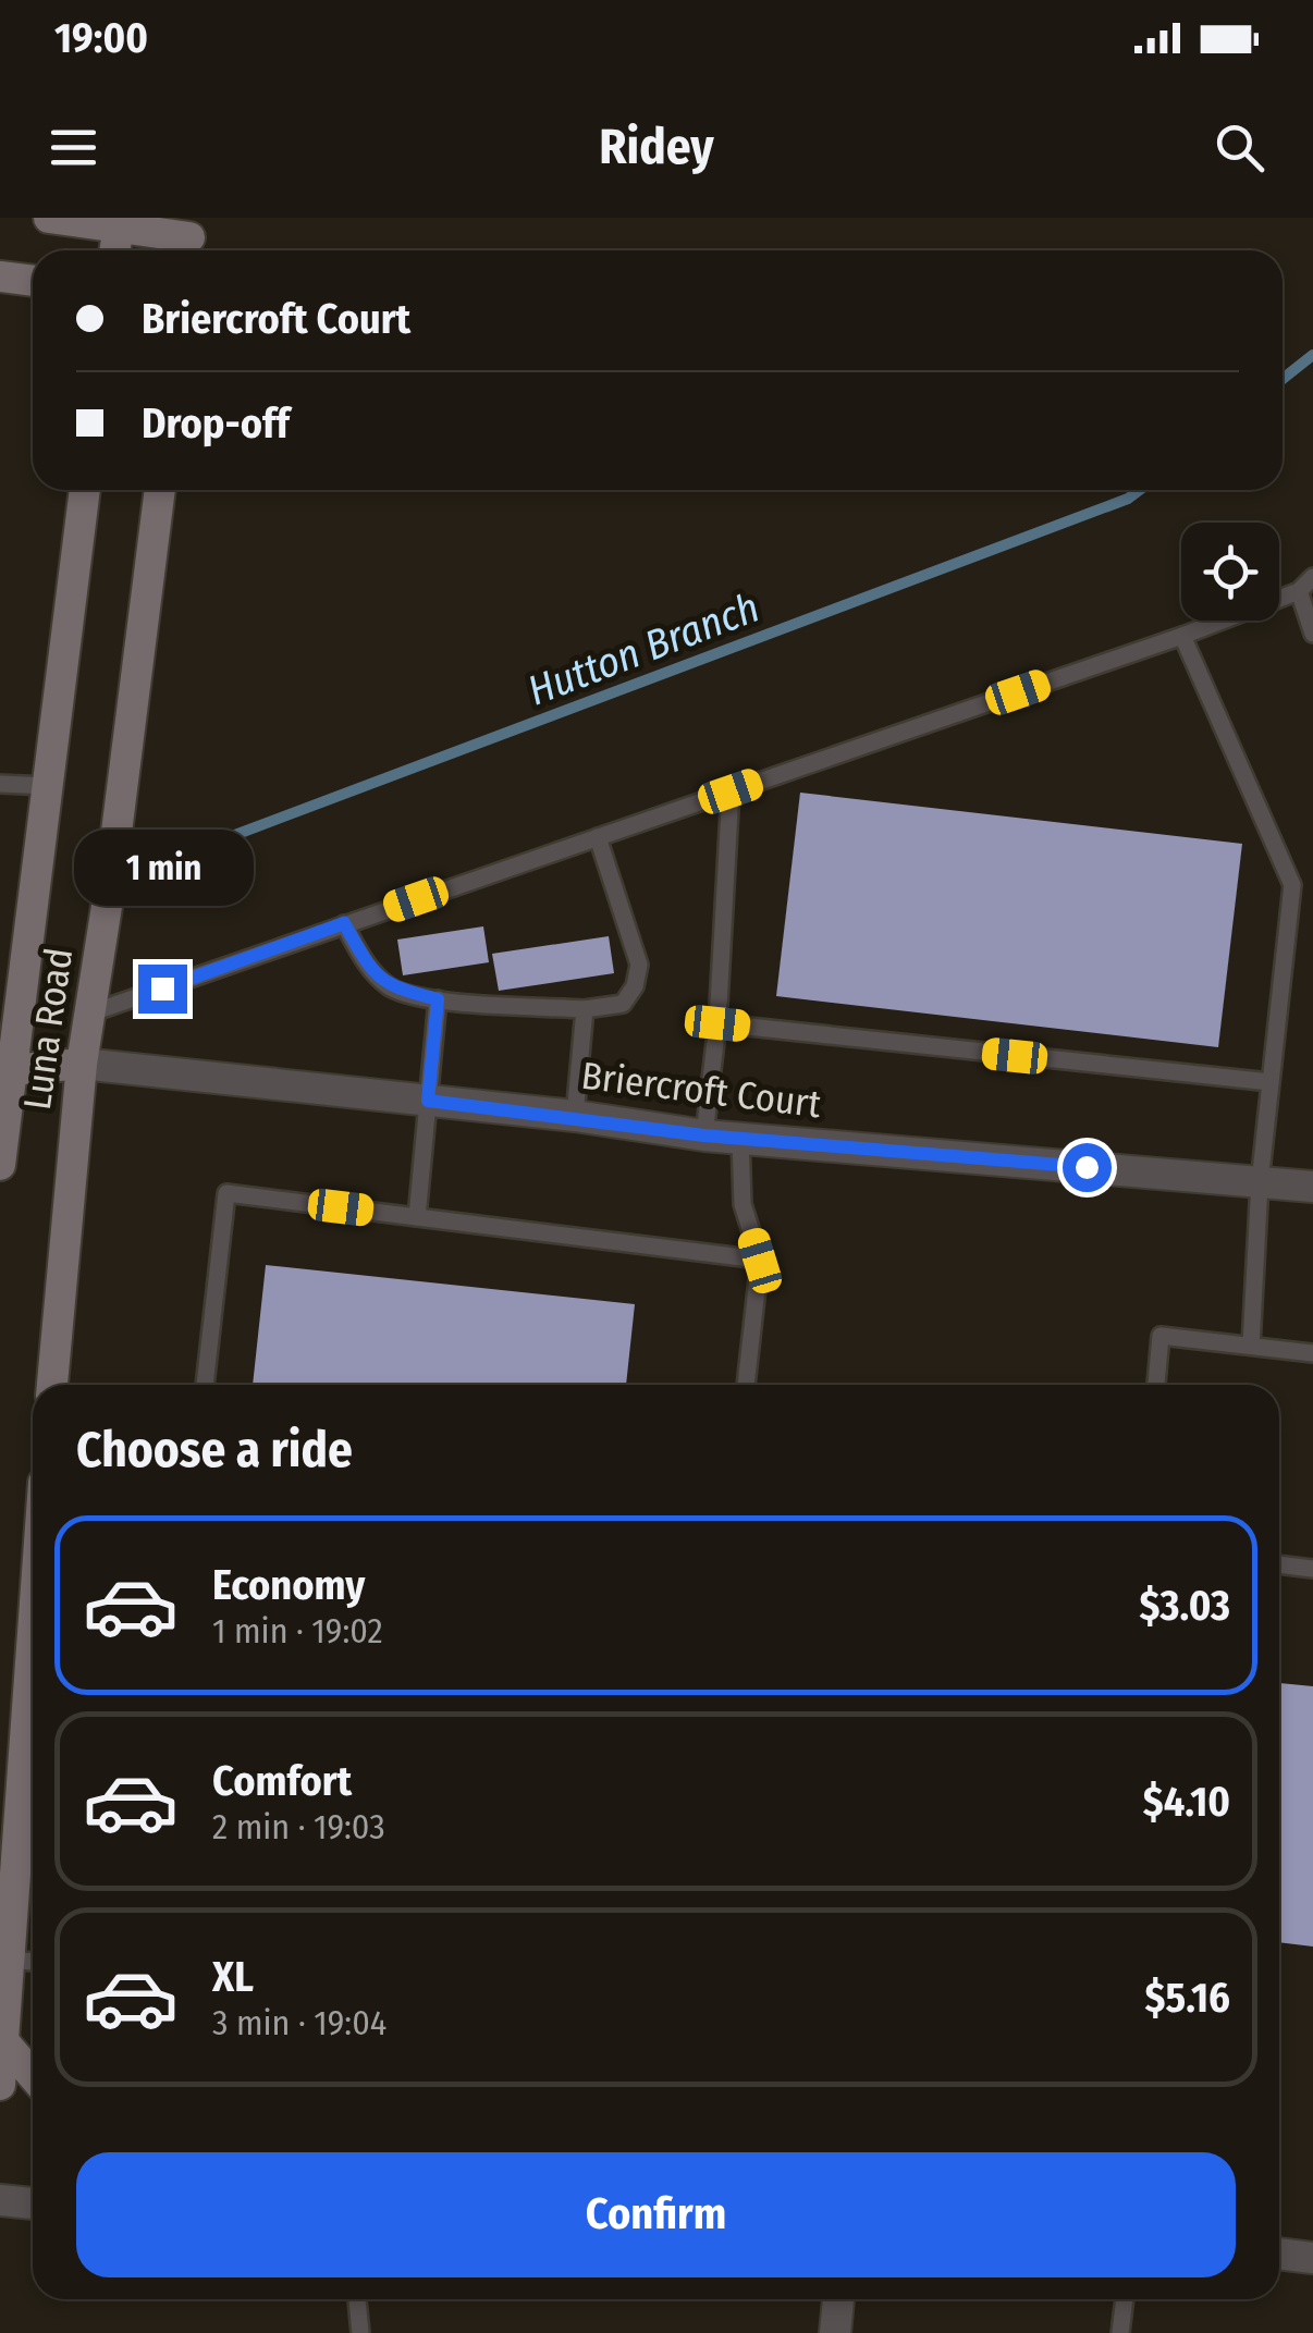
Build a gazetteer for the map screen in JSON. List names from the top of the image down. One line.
{"streets":{"main road":["Luna Road"],"street":["Briercroft Court"]},"crossings":[["Luna Road","Briercroft Court"]],"water":["Hutton Branch"],"page":{"status":"19:00","header":"Ridey","banner":["Briercroft Court","Drop-off"],"bubble":"1 min","heading":"Choose a ride","list":[{"name":"Economy","note":"1 min · 19:02","value":"$3.03"},{"name":"Comfort","note":"2 min · 19:03","value":"$4.10"},{"name":"XL","note":"3 min · 19:04","value":"$5.16"}],"buttons":"Confirm"}}
